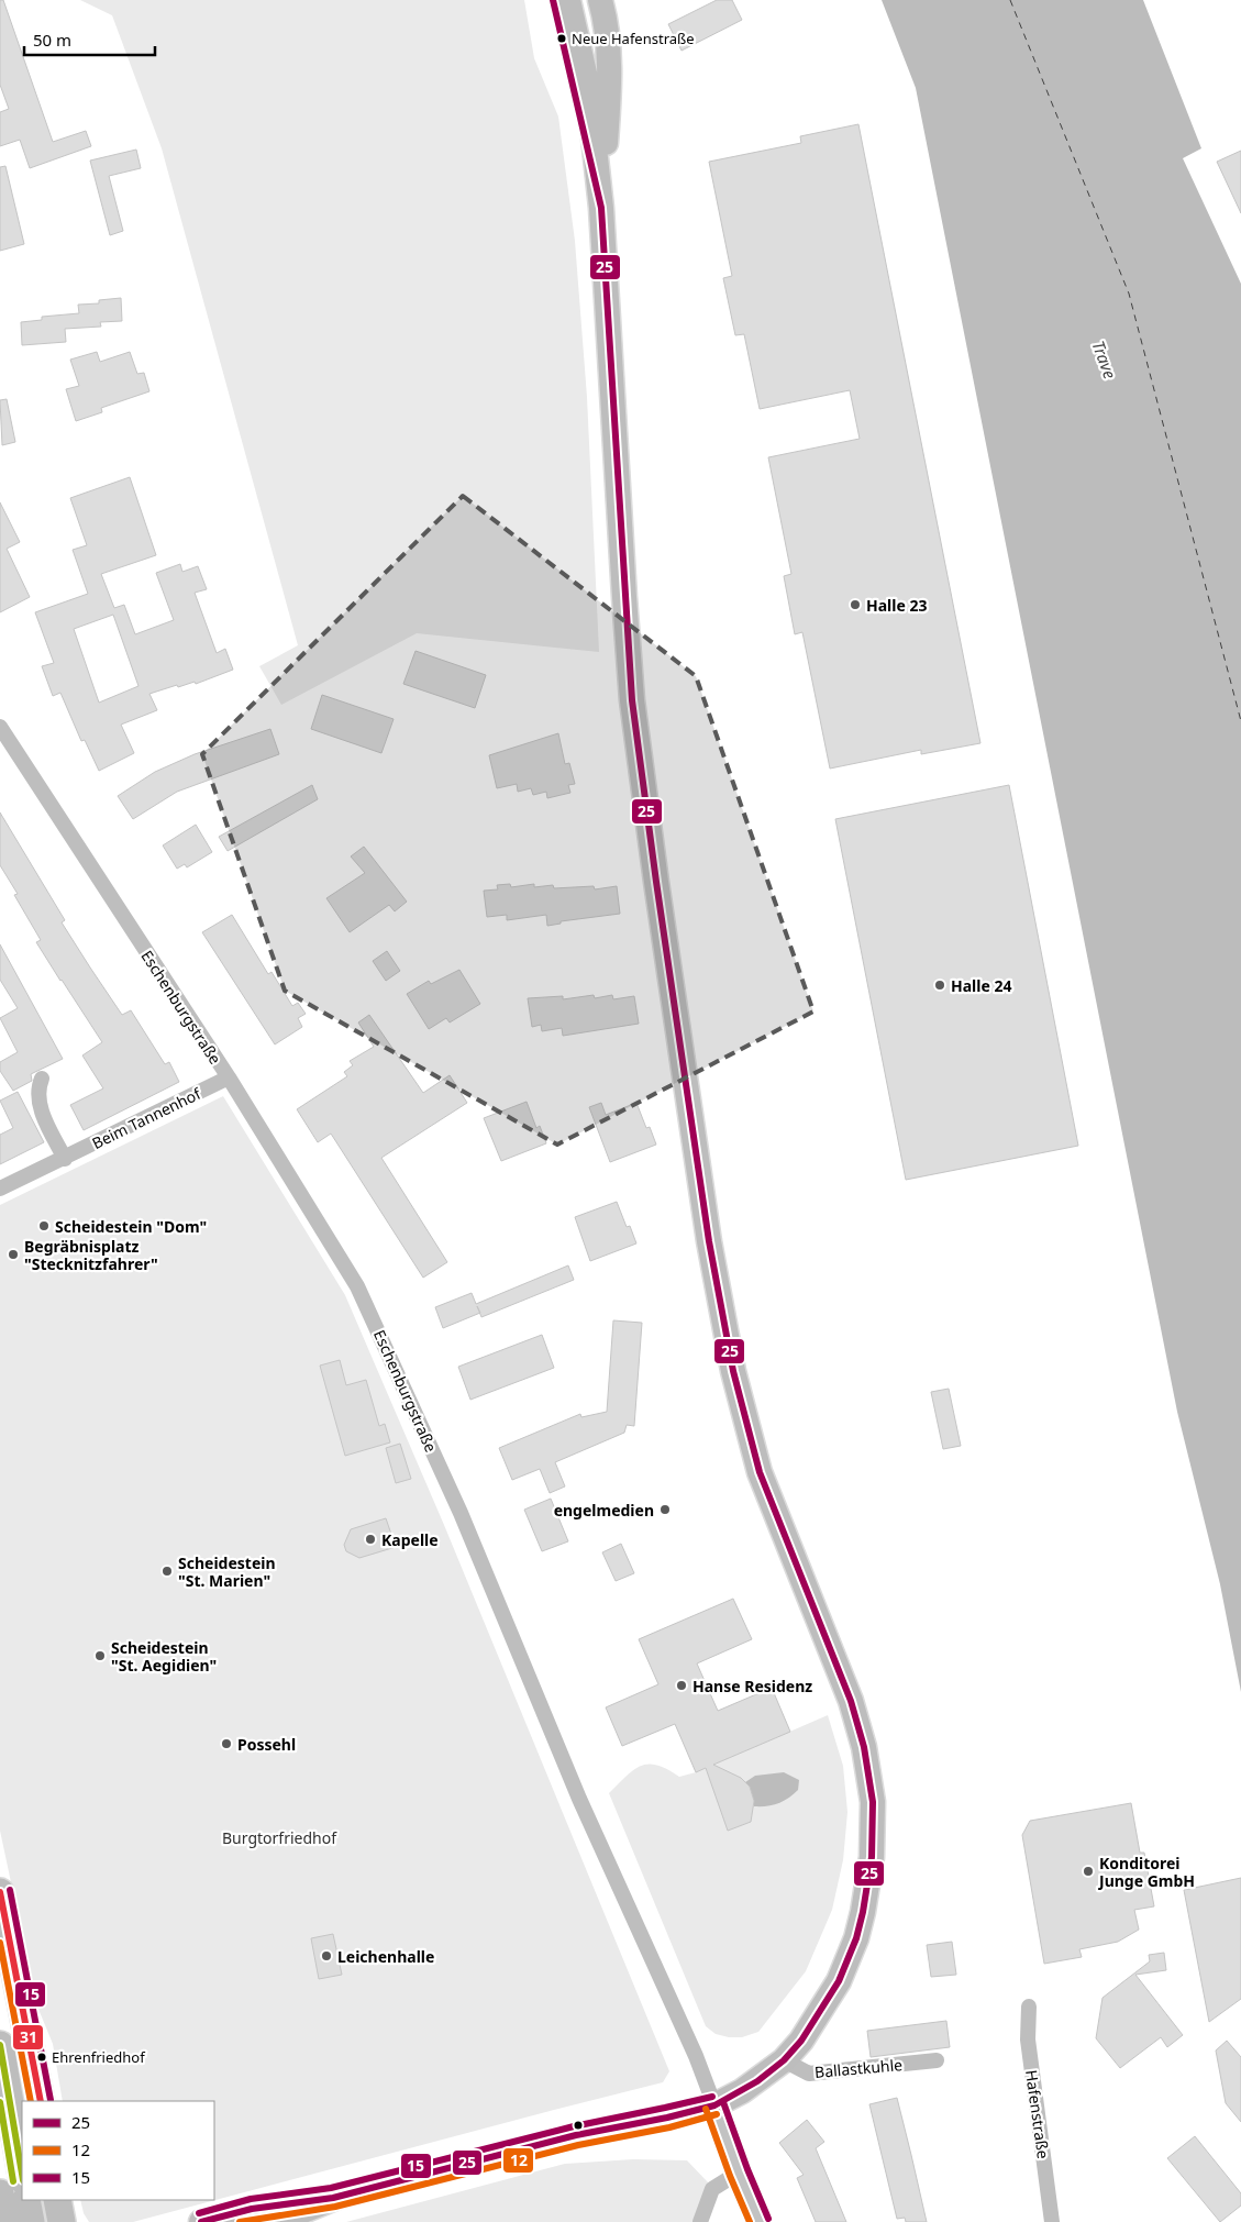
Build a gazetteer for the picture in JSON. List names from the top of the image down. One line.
{"streets":{"street":["Eschenburgstraße","Beim Tannenhof","Ballastkuhle","Hafenstraße"]},"crossings":[["Eschenburgstraße","Beim Tannenhof"]],"water":["Trave"],"parks":["Burgtorfriedhof"],"places":["Neue Hafenstraße","Halle 23","Halle 24","Scheidestein \"Dom\"","Begräbnisplatz \"Stecknitzfahrer\"","engelmedien","Kapelle","Scheidestein \"St. Marien\"","Scheidestein \"St. Aegidien\"","Hanse Residenz","Possehl","Konditorei Junge GmbH","Leichenhalle","Ehrenfriedhof"],"lines":["transit line 25","transit line 15","transit line 31","transit line 12"],"legend":["25","12","15"],"scale_bar":"50 m"}
